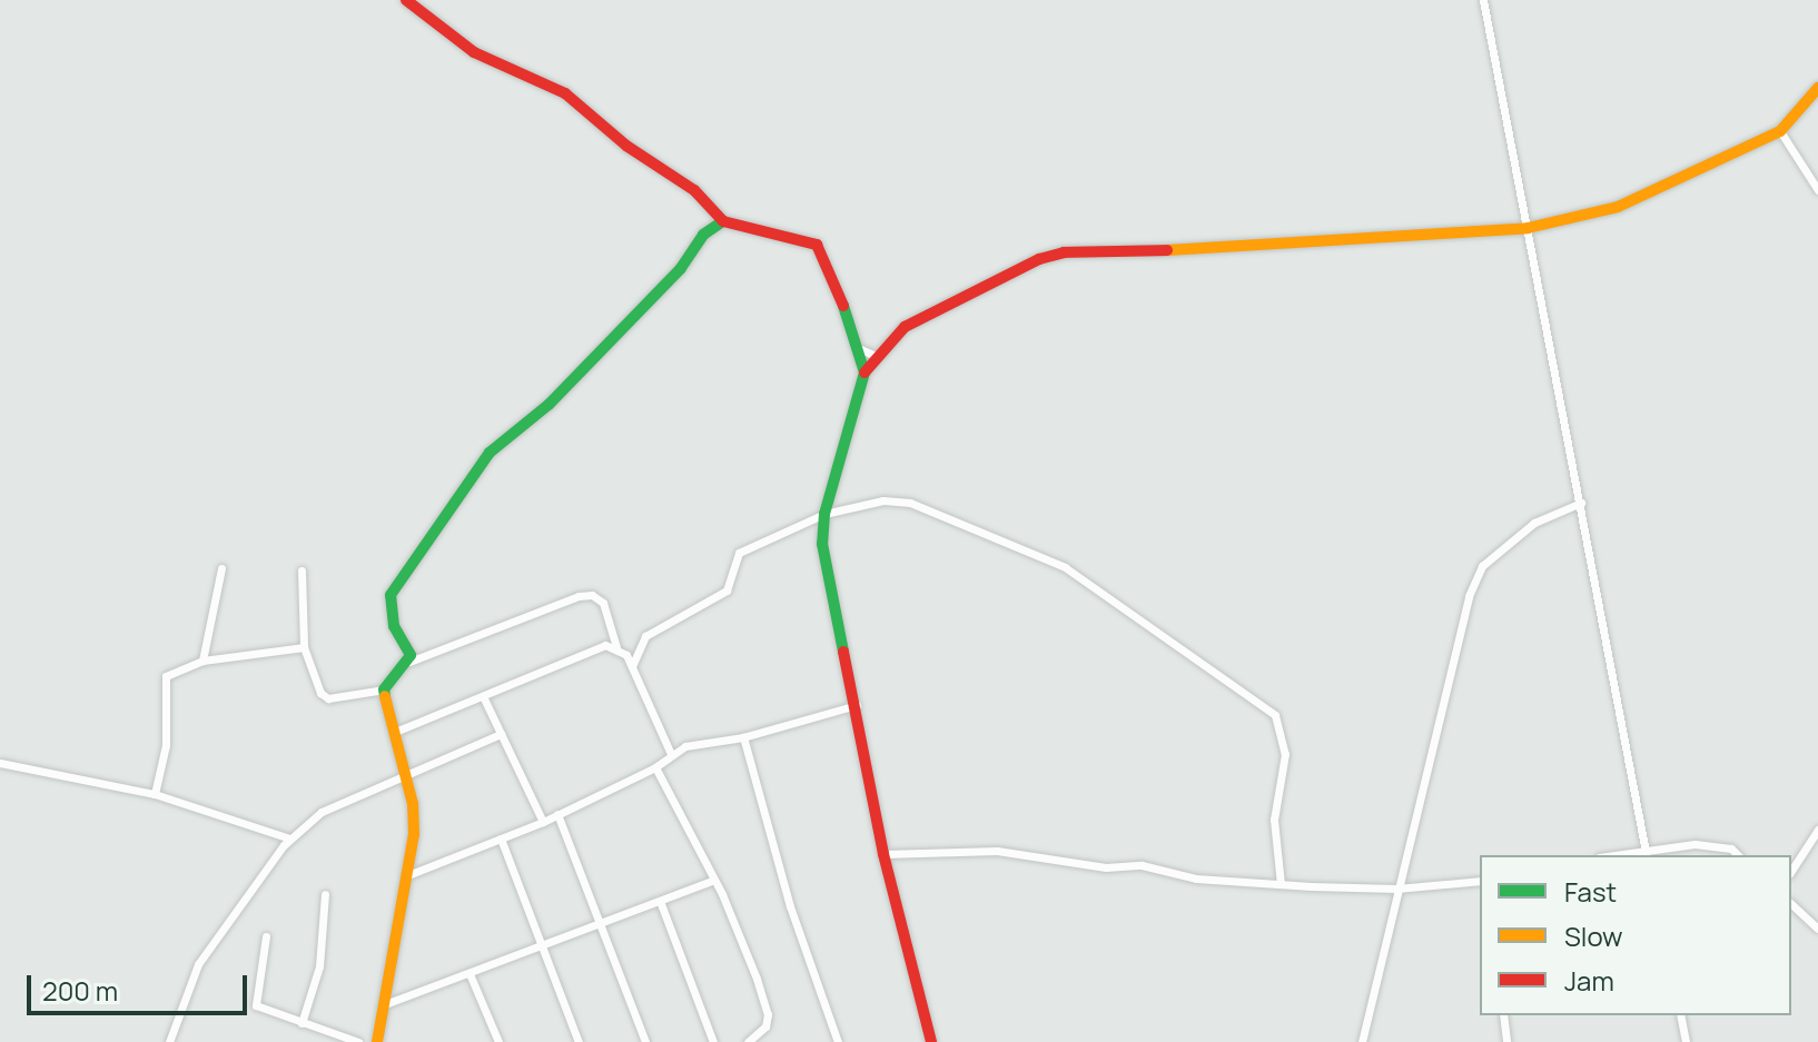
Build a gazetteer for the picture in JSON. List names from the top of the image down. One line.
{"legend":["Fast","Slow","Jam"],"scale_bar":"200 m"}
